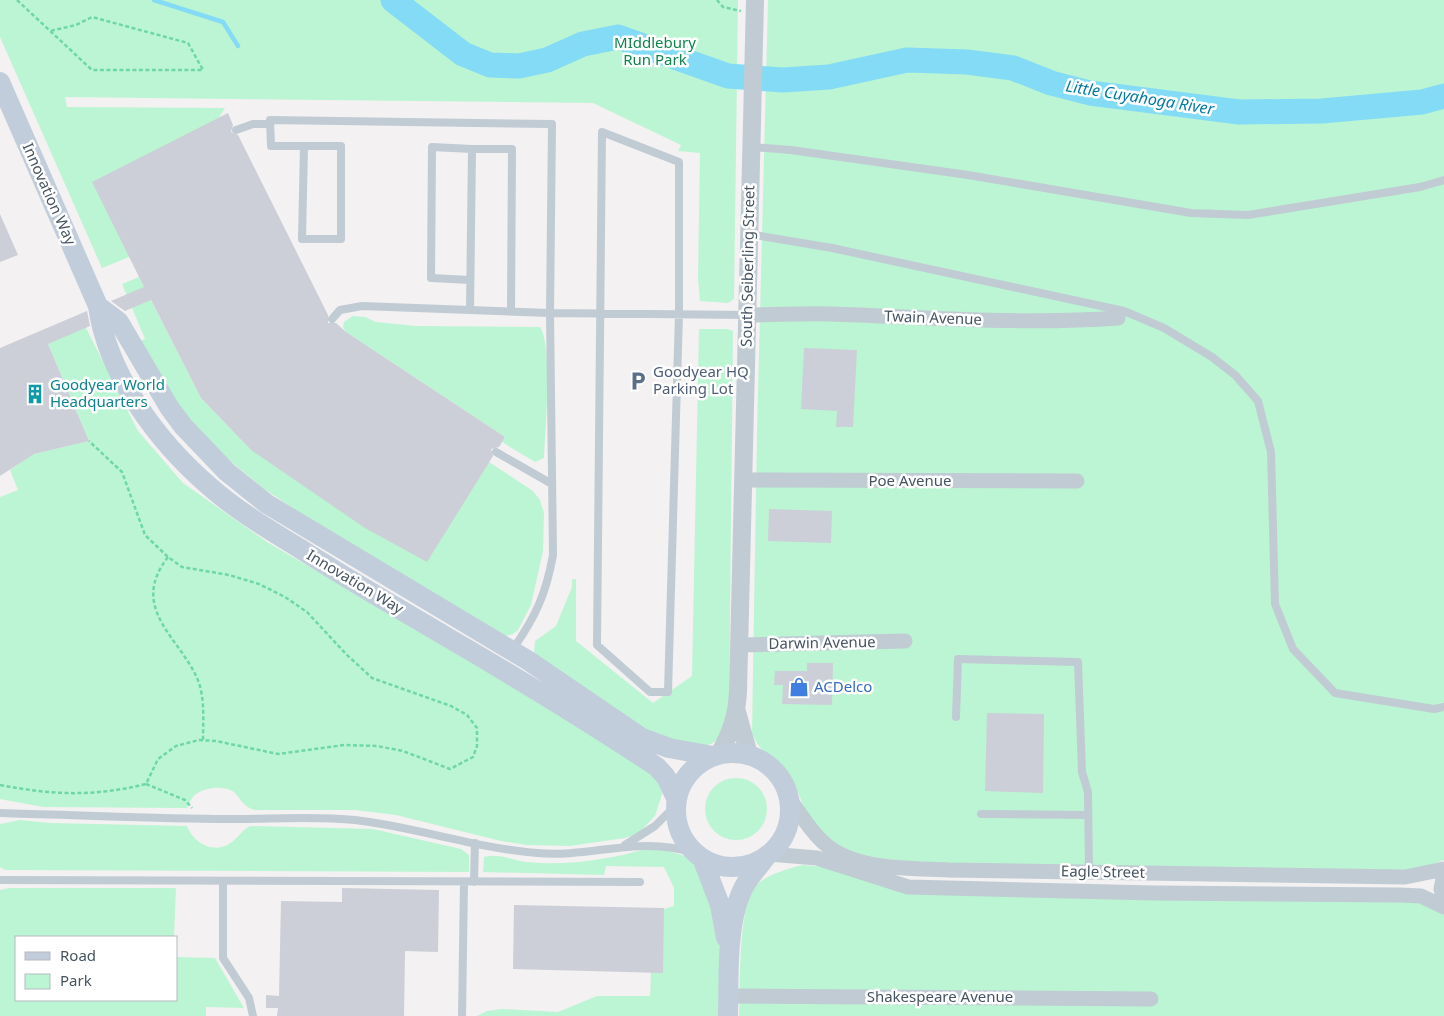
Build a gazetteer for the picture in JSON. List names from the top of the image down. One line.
{"streets":{"main road":["Innovation Way"],"street":["South Seiberling Street","Twain Avenue","Poe Avenue","Darwin Avenue","Eagle Street","Shakespeare Avenue"]},"crossings":[["Innovation Way","South Seiberling Street"],["Innovation Way","Eagle Street"],["South Seiberling Street","Twain Avenue"],["South Seiberling Street","Poe Avenue"],["South Seiberling Street","Darwin Avenue"],["South Seiberling Street","Eagle Street"]],"water":["Little Cuyahoga River"],"parks":["MIddlebury Run Park"],"places":{"parking":["Goodyear HQ Parking Lot"],"building":["Goodyear World Headquarters"],"shop":["ACDelco"]},"legend":["Road","Park"]}
